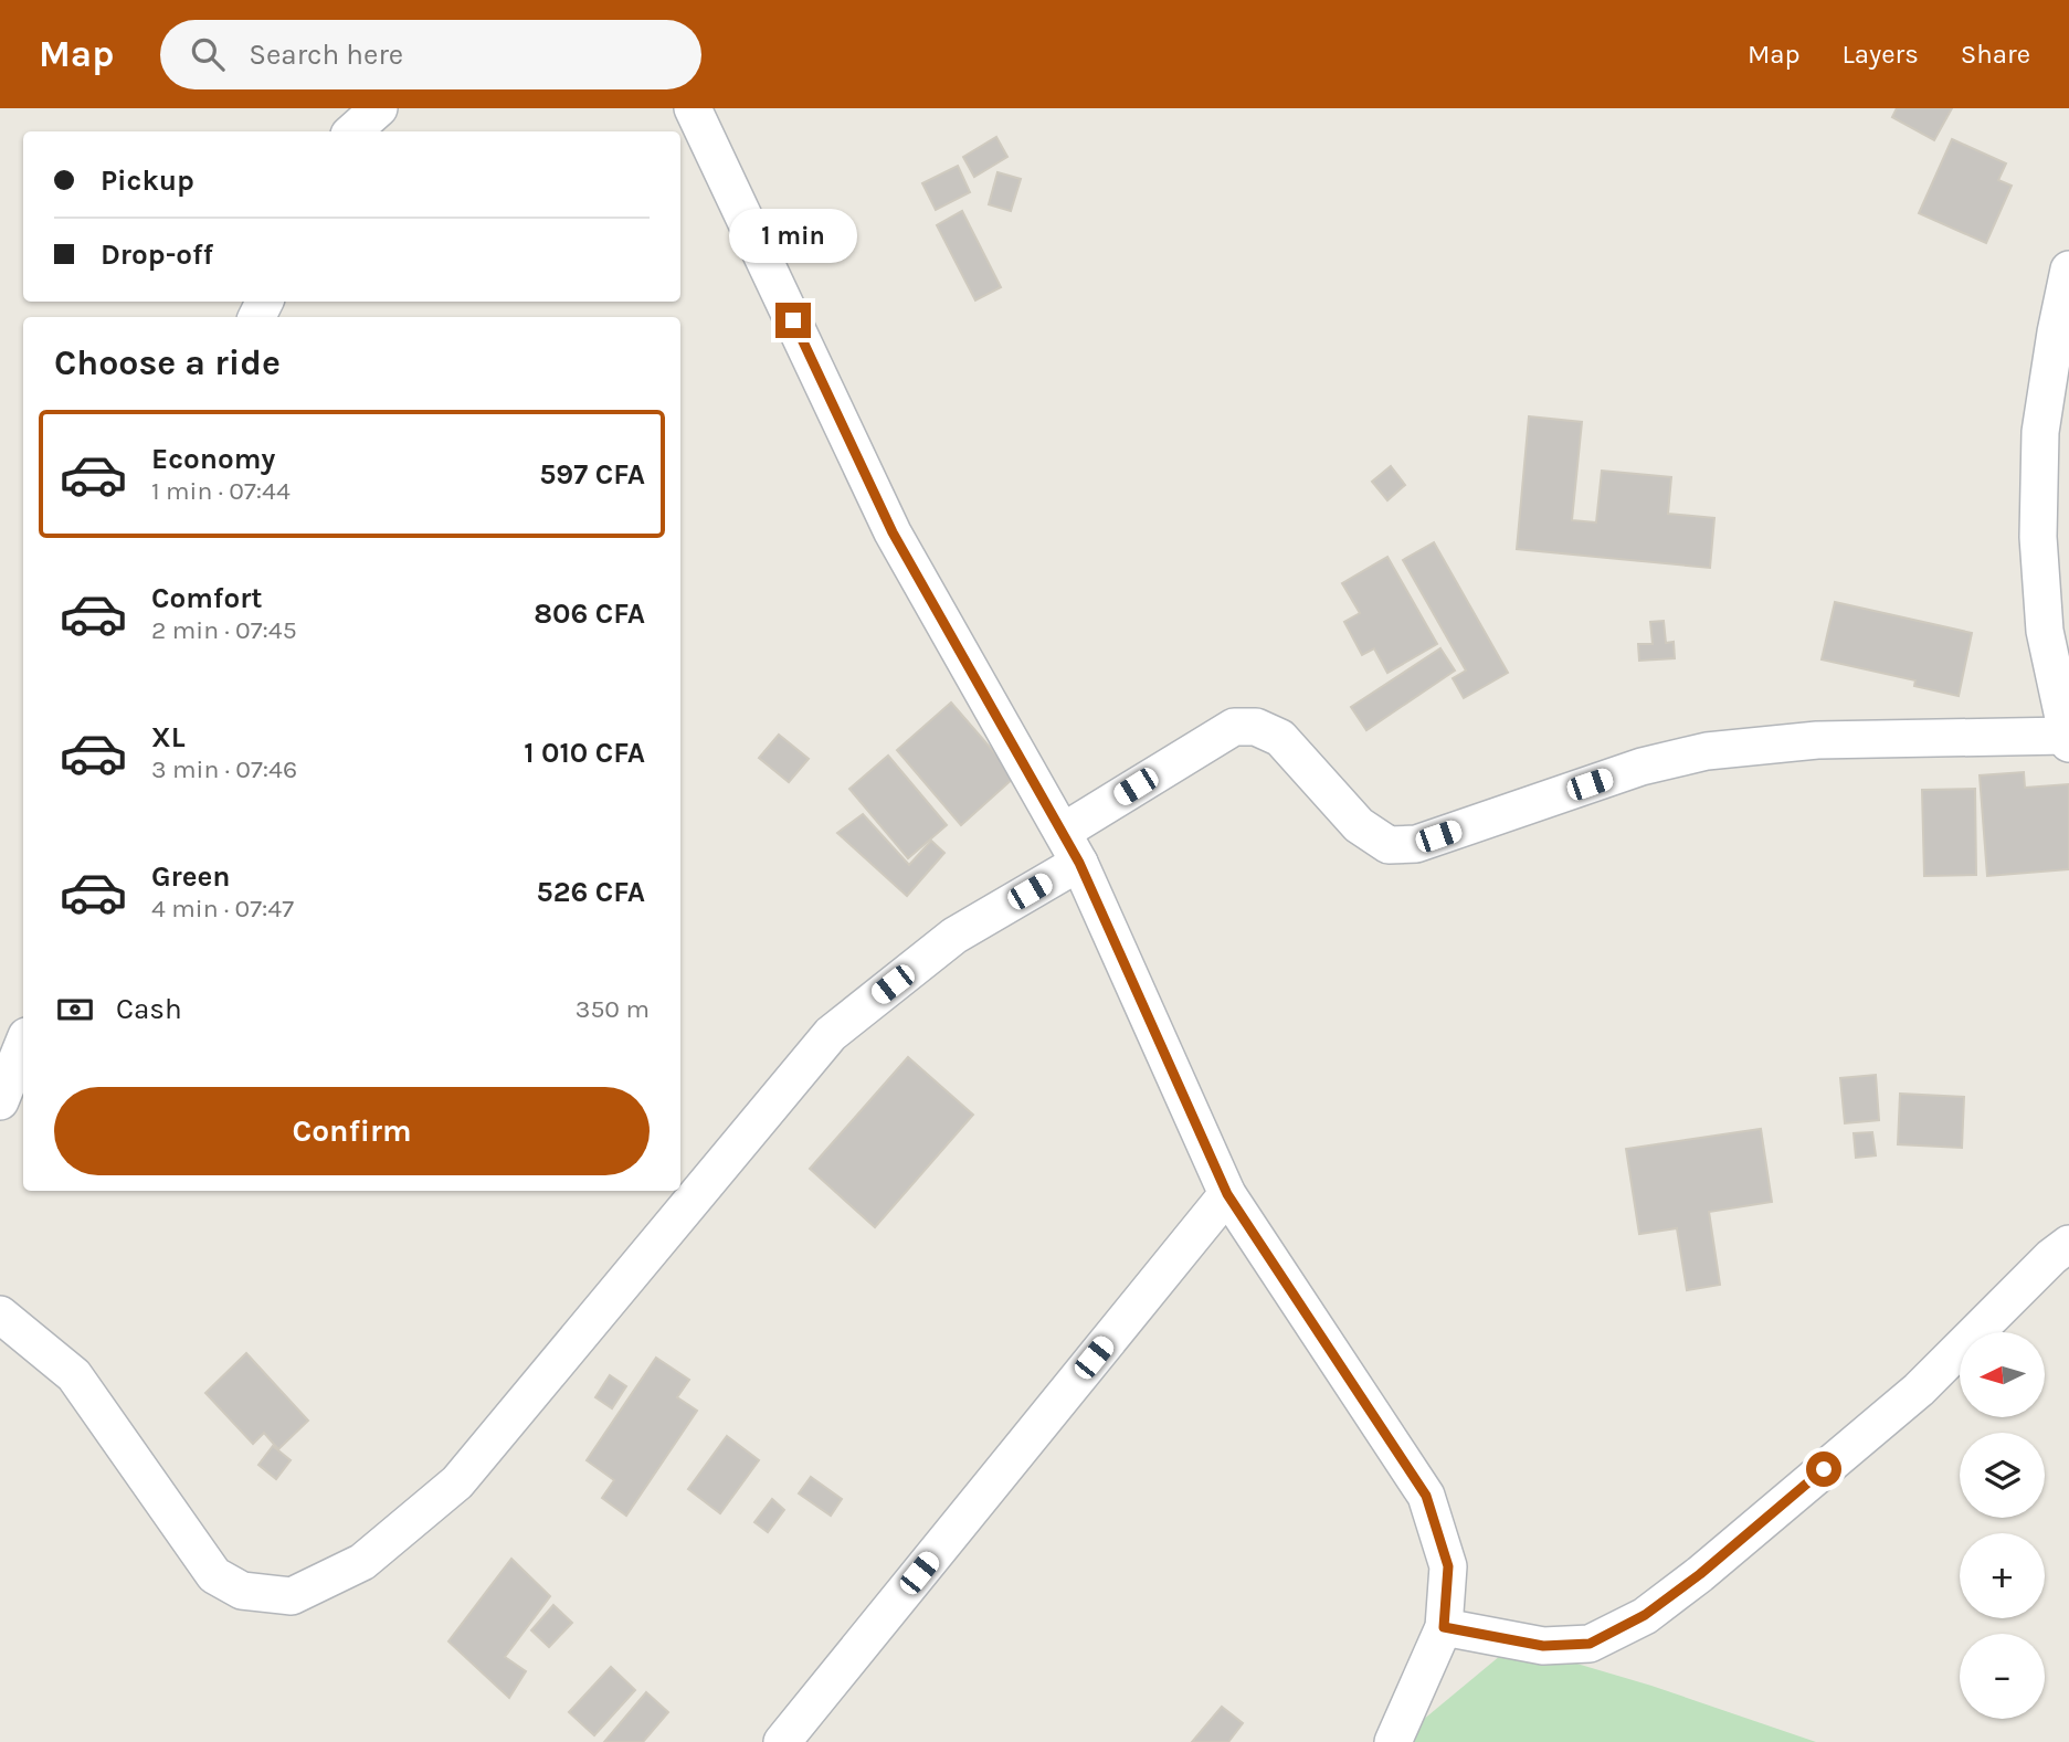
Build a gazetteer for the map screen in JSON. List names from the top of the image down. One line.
{"north":"left","page":{"header":"Map","search":"Search here","nav":["Map","Layers","Share"],"banner":["Pickup","Drop-off"],"bubble":"1 min","heading":"Choose a ride","list":[{"name":"Economy","note":"1 min · 07:44","value":"597 CFA"},{"name":"Comfort","note":"2 min · 07:45","value":"806 CFA"},{"name":"XL","note":"3 min · 07:46","value":"1 010 CFA"},{"name":"Green","note":"4 min · 07:47","value":"526 CFA"}],"pay":["Cash","350 m"],"buttons":"Confirm","map_buttons":["+","−"]}}
